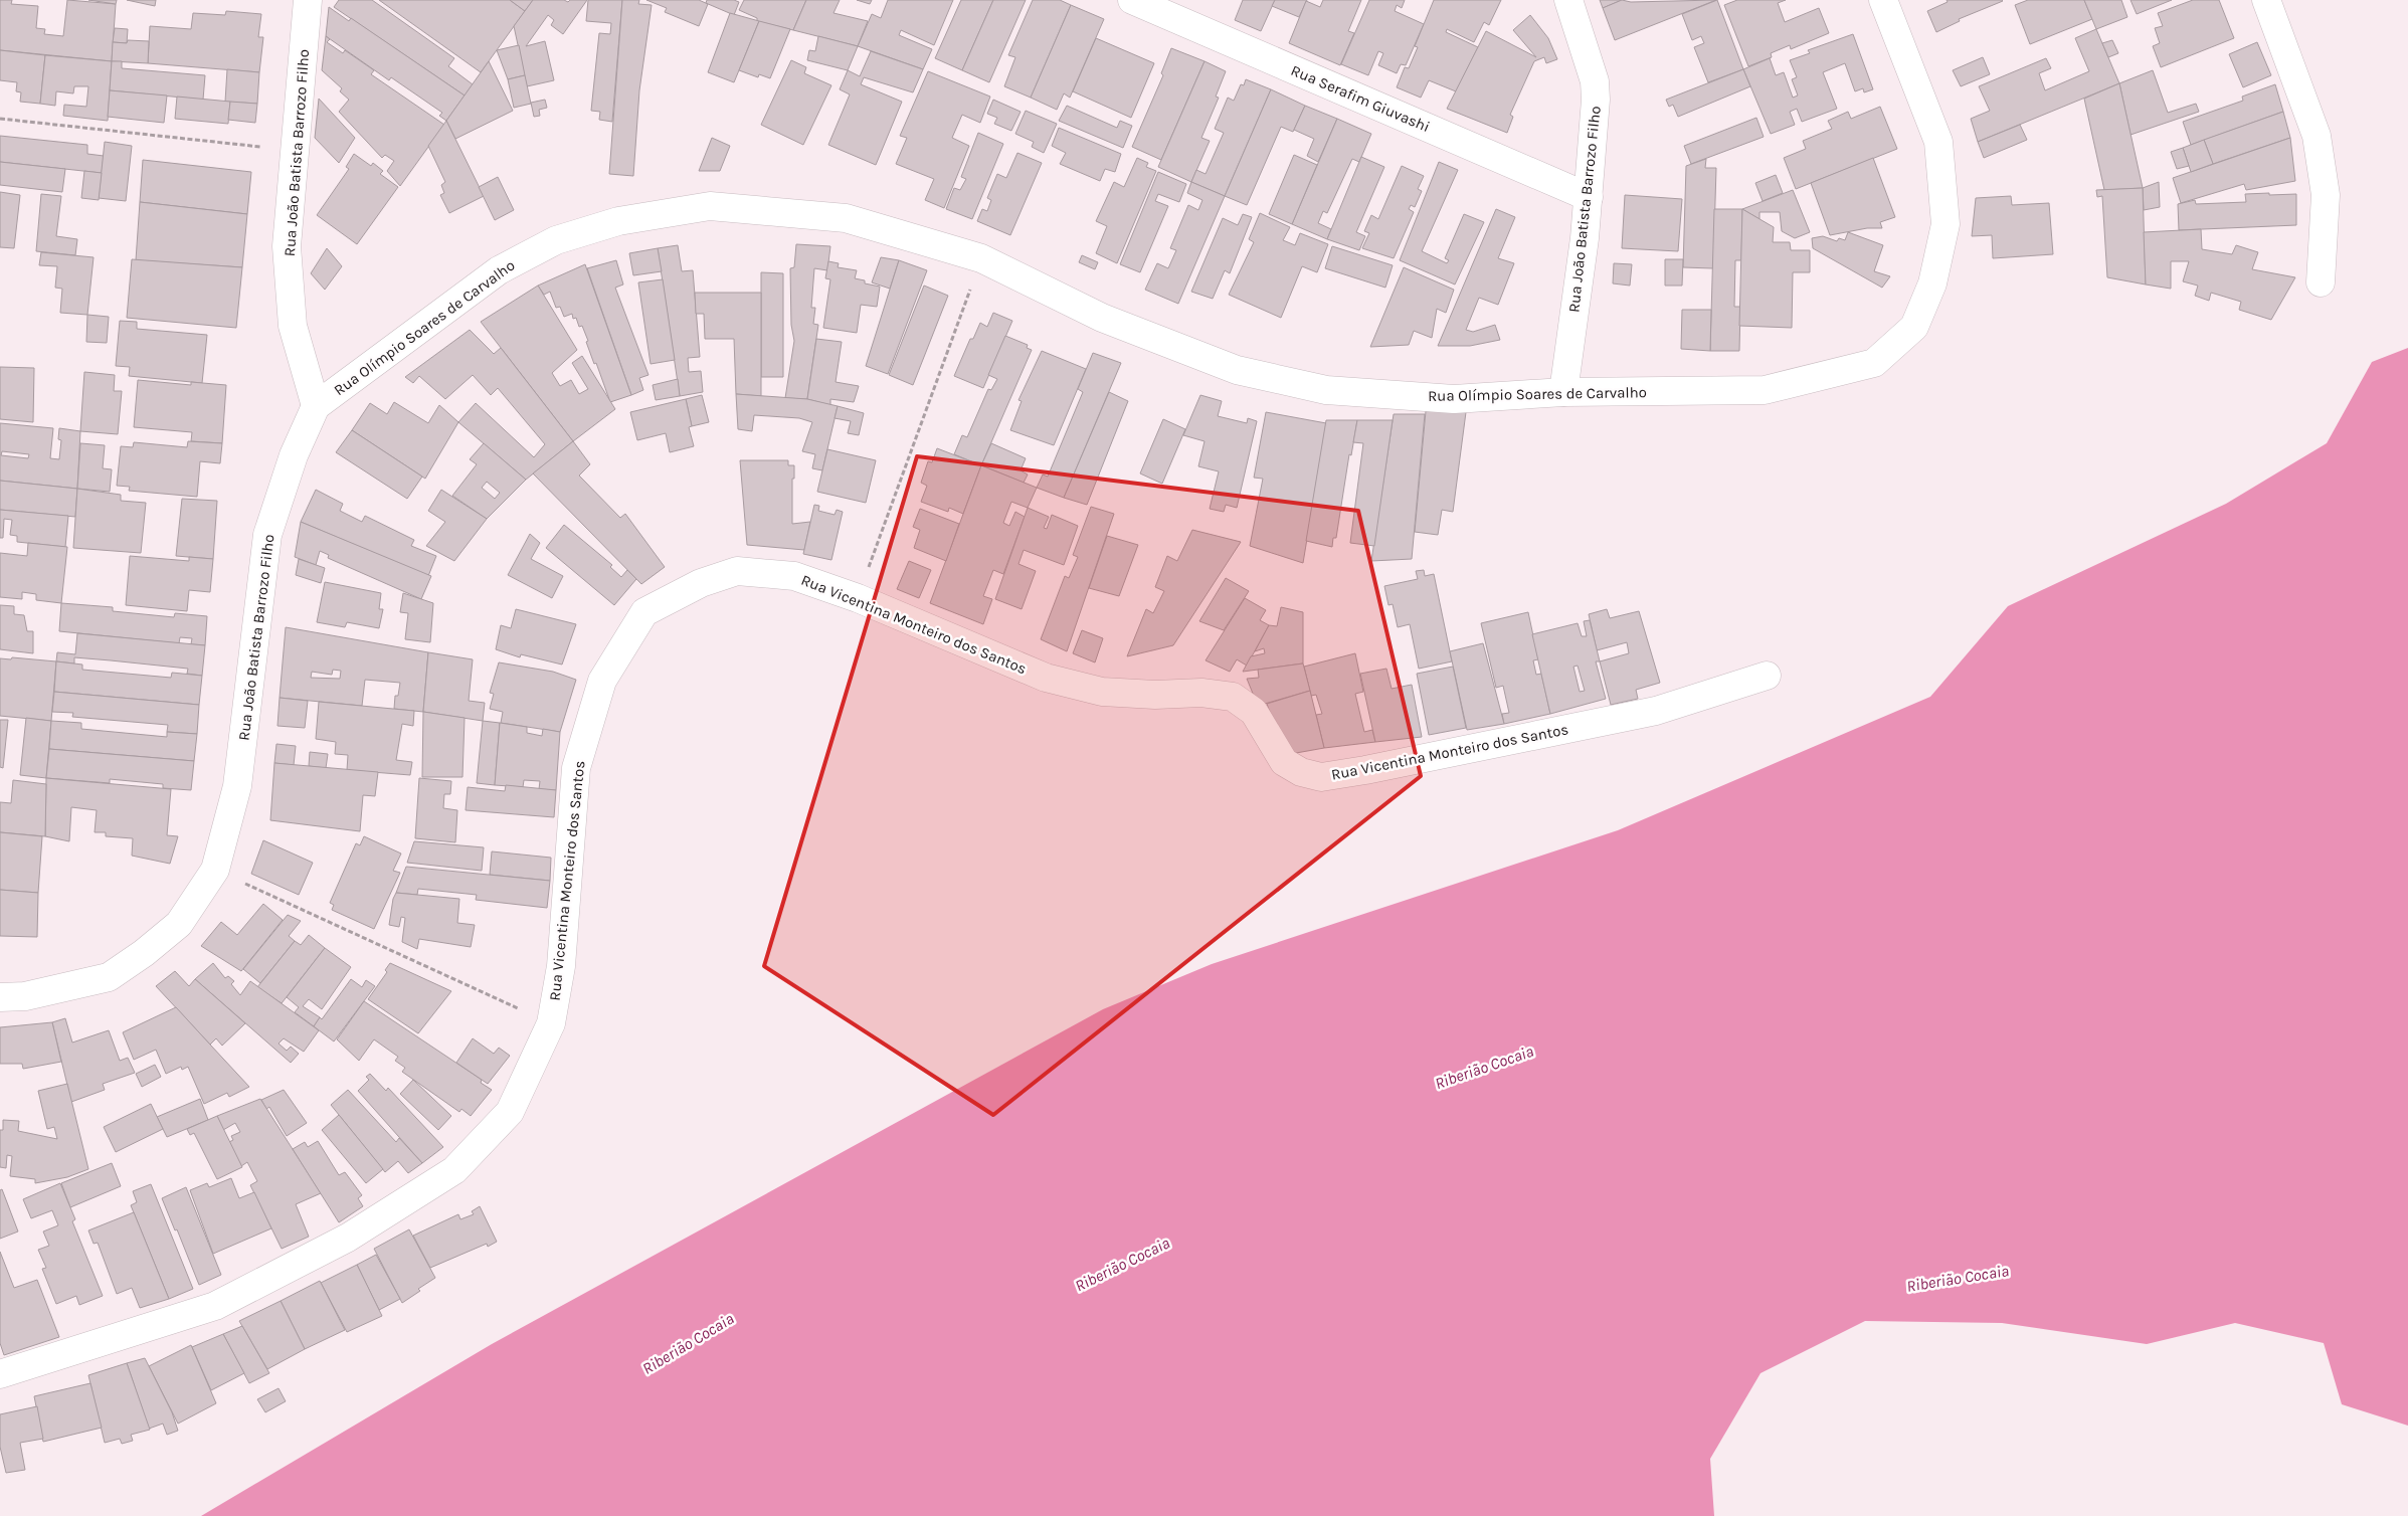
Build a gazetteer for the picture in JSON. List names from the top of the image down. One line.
{"streets":{"street":["Rua Serafim Giuvashi","Rua João Batista Barrozo Filho","Rua Olímpio Soares de Carvalho","Rua Vicentina Monteiro dos Santos"]},"crossings":[["Rua Serafim Giuvashi","Rua João Batista Barrozo Filho"],["Rua João Batista Barrozo Filho","Rua Olímpio Soares de Carvalho"]],"water":["Riberião Cocaia"]}
